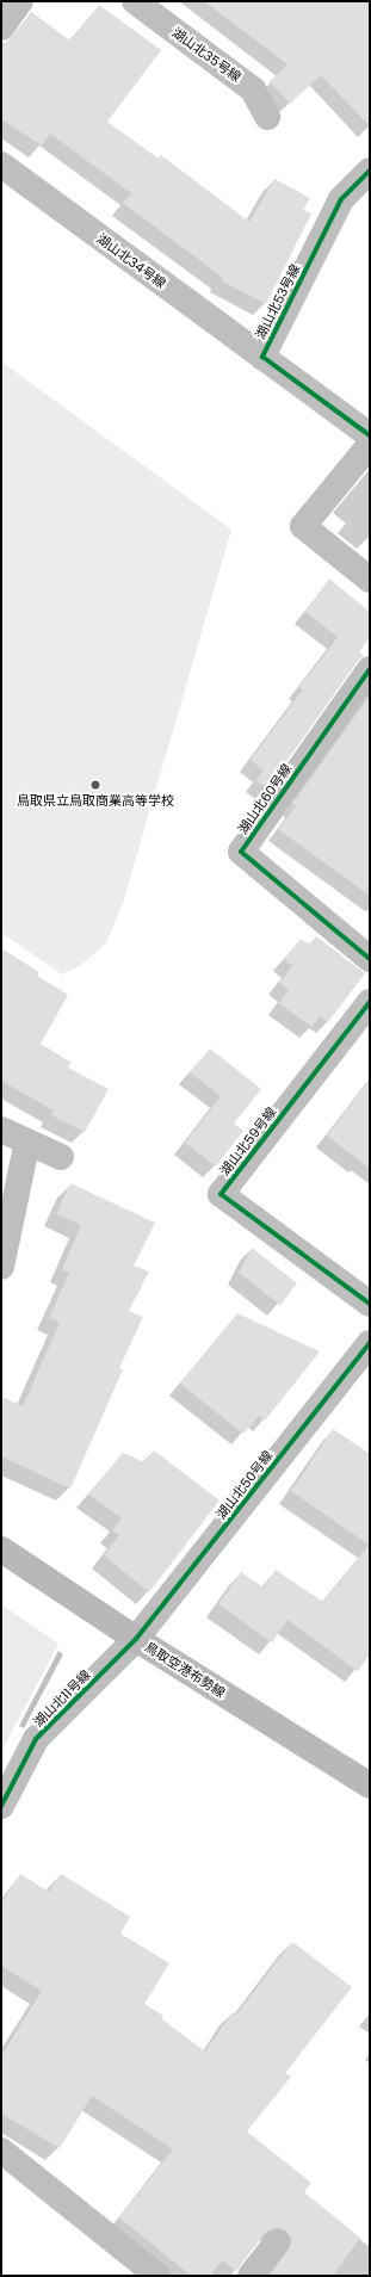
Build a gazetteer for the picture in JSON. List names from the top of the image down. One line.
{"streets":{"main road":["鳥取空港布勢線"],"street":["湖山北35号線","湖山北34号線","湖山北53号線","湖山北60号線","湖山北59号線","湖山北50号線","湖山北11号線"]},"crossings":[["湖山北34号線","湖山北53号線"],["湖山北50号線","鳥取空港布勢線"],["湖山北50号線","湖山北11号線"],["鳥取空港布勢線","湖山北11号線"]],"places":["鳥取県立鳥取商業高等学校"]}
